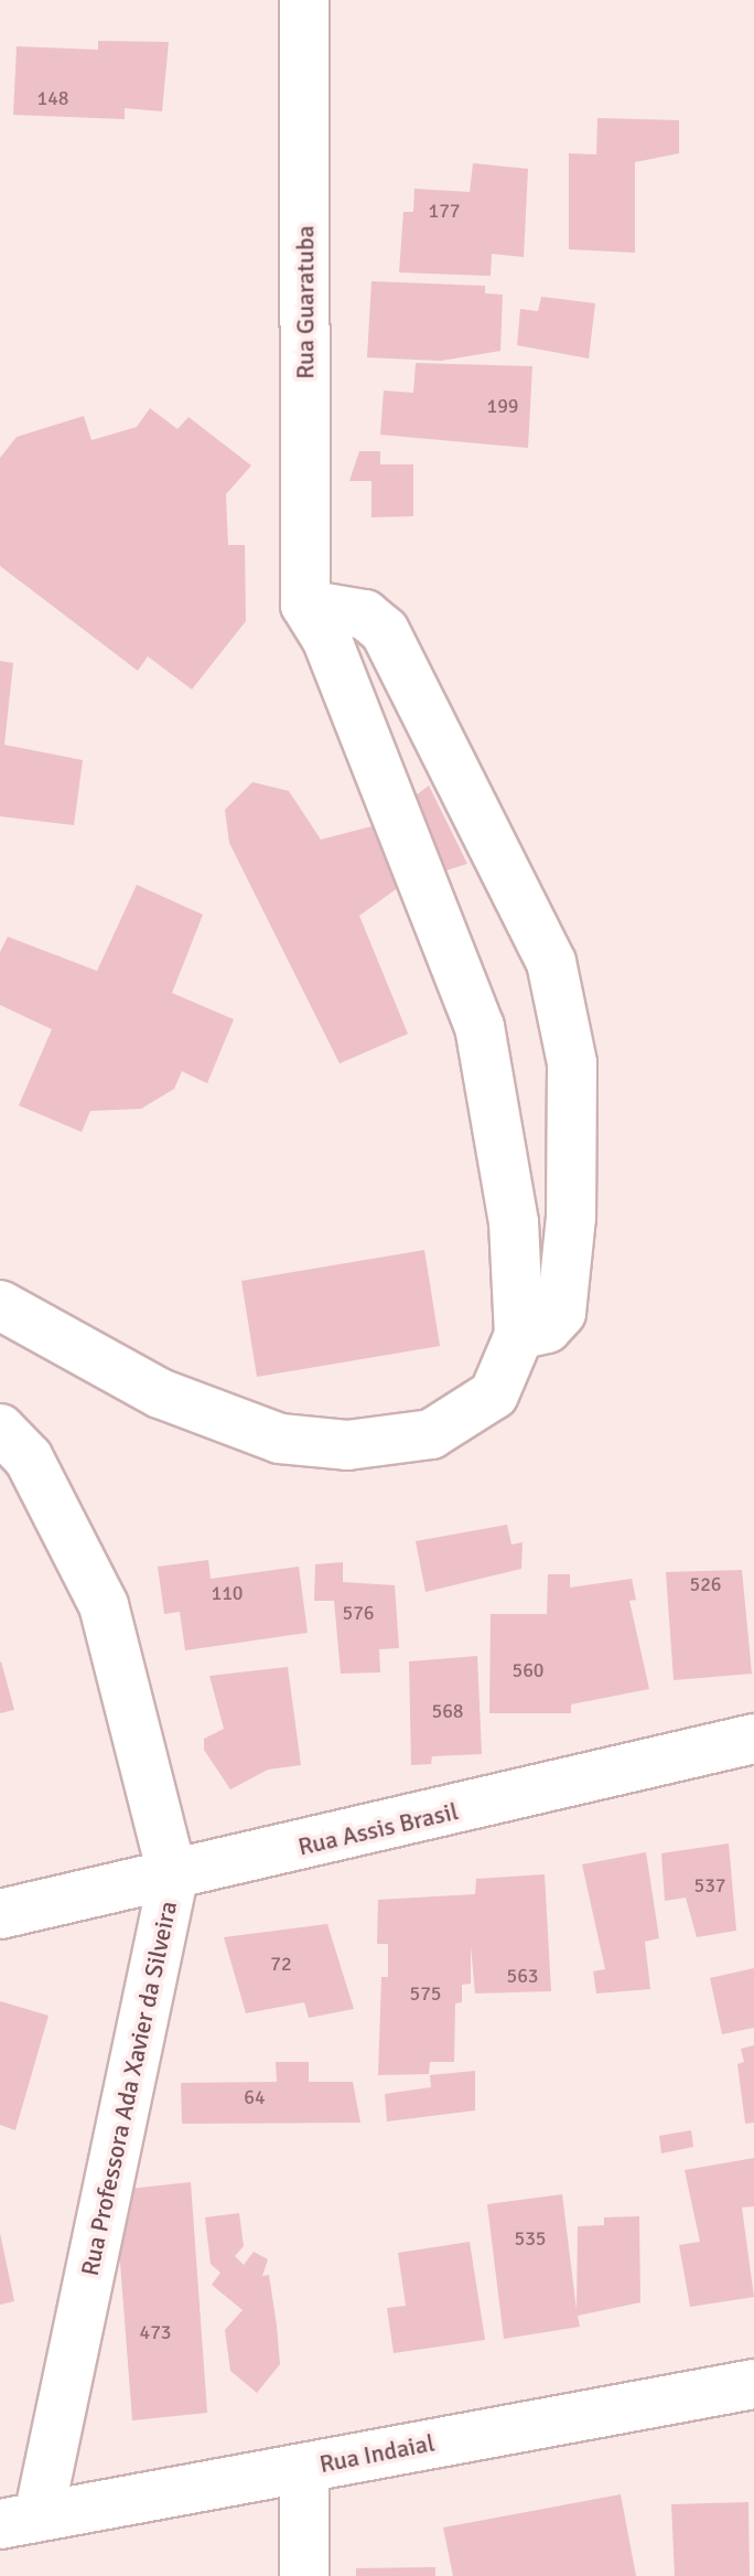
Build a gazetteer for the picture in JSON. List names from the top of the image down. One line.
{"streets":{"street":["Rua Guaratuba","Rua Assis Brasil","Rua Professora Ada Xavier da Silveira","Rua Indaial"]},"crossings":[["Rua Assis Brasil","Rua Professora Ada Xavier da Silveira"],["Rua Professora Ada Xavier da Silveira","Rua Indaial"]],"house_numbers":["148","177","199","526","110","576","560","568","537","72","563","575","64","535","473"]}
